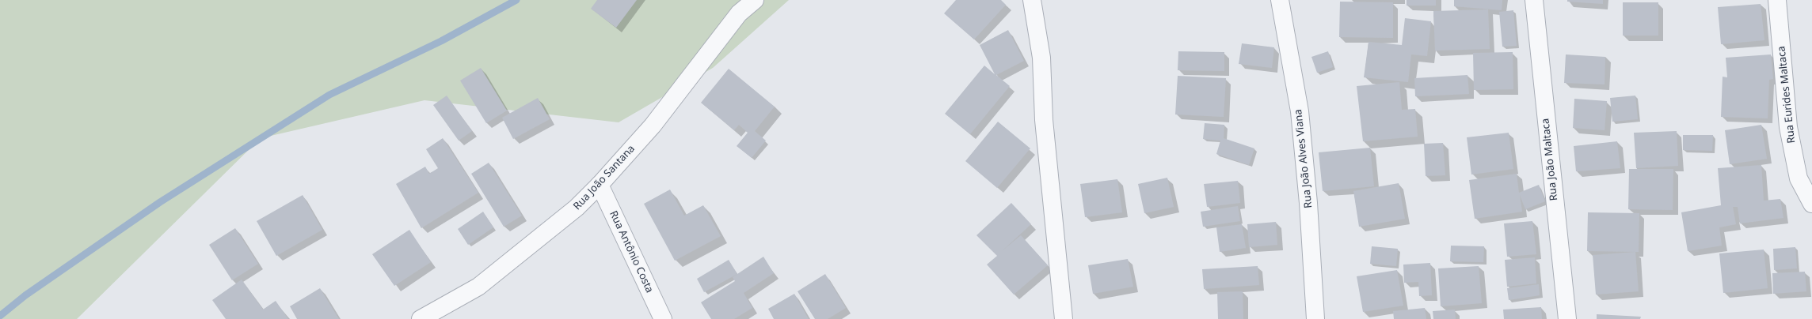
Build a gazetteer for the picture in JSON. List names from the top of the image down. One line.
{"streets":{"street":["Rua Eurides Maltaca","Rua João Alves Viana","Rua João Maltaca","Rua João Santana","Rua Antônio Costa"]},"crossings":[["Rua João Santana","Rua Antônio Costa"]]}
